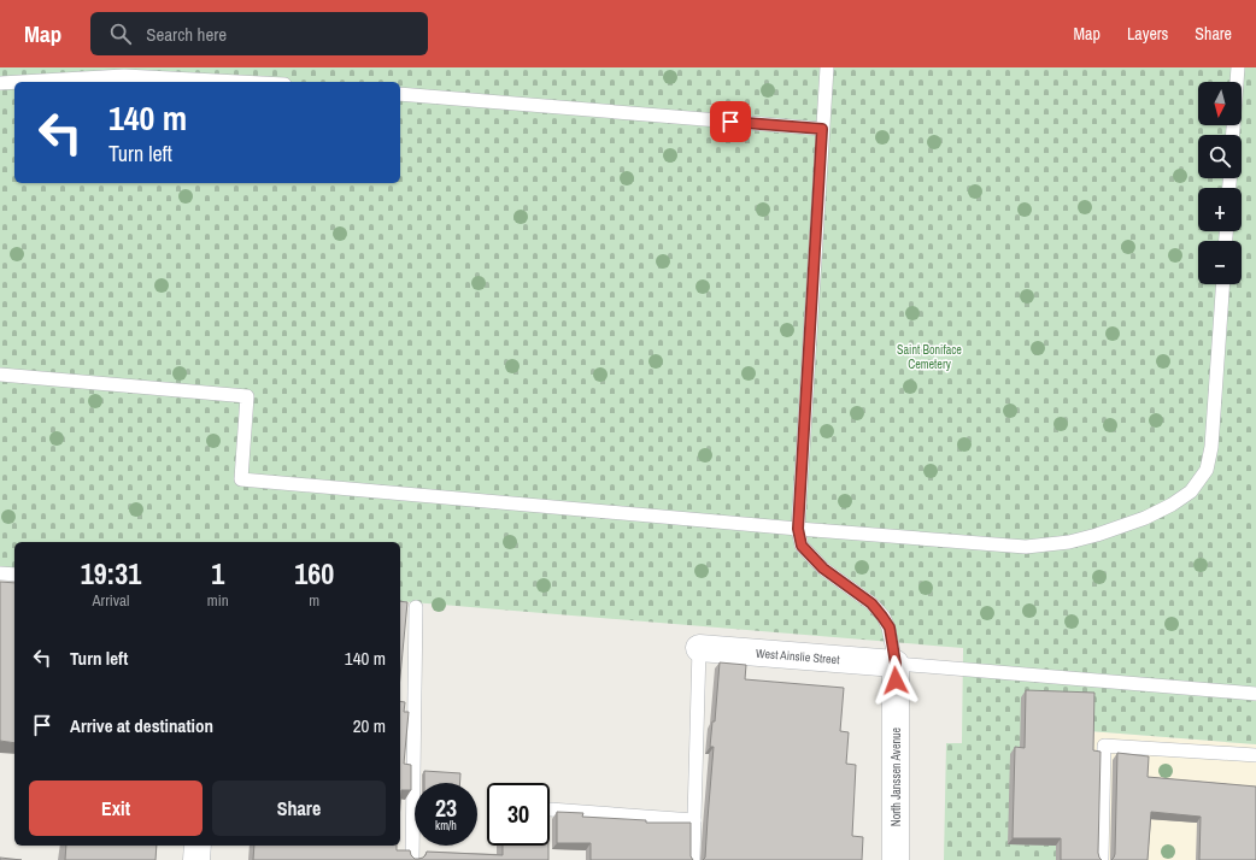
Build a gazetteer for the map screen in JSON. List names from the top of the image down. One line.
{"streets":{"street":["West Ainslie Street","North Janssen Avenue"]},"crossings":[["West Ainslie Street","North Janssen Avenue"]],"parks":["Saint Boniface Cemetery"],"north":"bottom","page":{"header":"Map","search":"Search here","nav":["Map","Layers","Share"],"map_buttons":["+","−"],"turn":["140 m","Turn left"],"eta":["19:31","Arrival","1","min","160","m"],"list":[{"name":"Turn left","value":"140 m"},{"name":"Arrive at destination","value":"20 m"}],"buttons":["Exit","Share"],"speed":"23 km/h","limit":"30"}}
